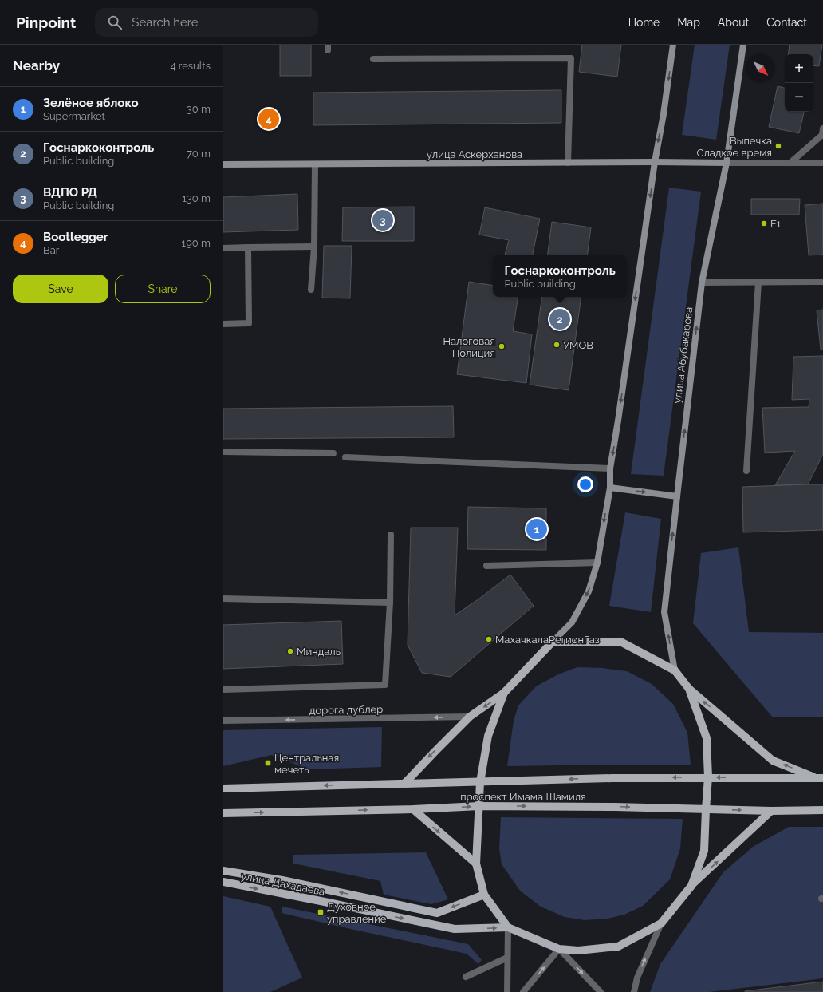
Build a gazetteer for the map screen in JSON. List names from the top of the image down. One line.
{"streets":{"main road":["улица Аскерханова","улица Абубакарова","проспект Имама Шамиля","улица Дахадаева"],"street":["дорога дублер"]},"crossings":[["улица Аскерханова","улица Абубакарова"],["улица Абубакарова","проспект Имама Шамиля"],["улица Абубакарова","улица Дахадаева"]],"one_way":["дорога дублер"],"places":{"other":["Выпечка Сладкое время","F1","УМОВ","Налоговая Полиция","МахачкалаРегионГаз","Миндаль"],"transit":["Центральная мечеть","Духовное управление"]},"north":"bottom right","page":{"header":"Pinpoint","search":"Search here","nav":["Home","Map","About","Contact"],"heading":["Nearby","4 results"],"map_buttons":["+","−"],"list":[{"mark":"1","name":"Зелёное яблоко","note":"Supermarket","value":"30 m"},{"mark":"2","name":"Госнаркоконтроль","note":"Public building","value":"70 m"},{"mark":"3","name":"ВДПО РД","note":"Public building","value":"130 m"},{"mark":"4","name":"Bootlegger","note":"Bar","value":"190 m"}],"pins":["4","3","2","1"],"popup":["Госнаркоконтроль","Public building"],"buttons":["Save","Share"]}}
